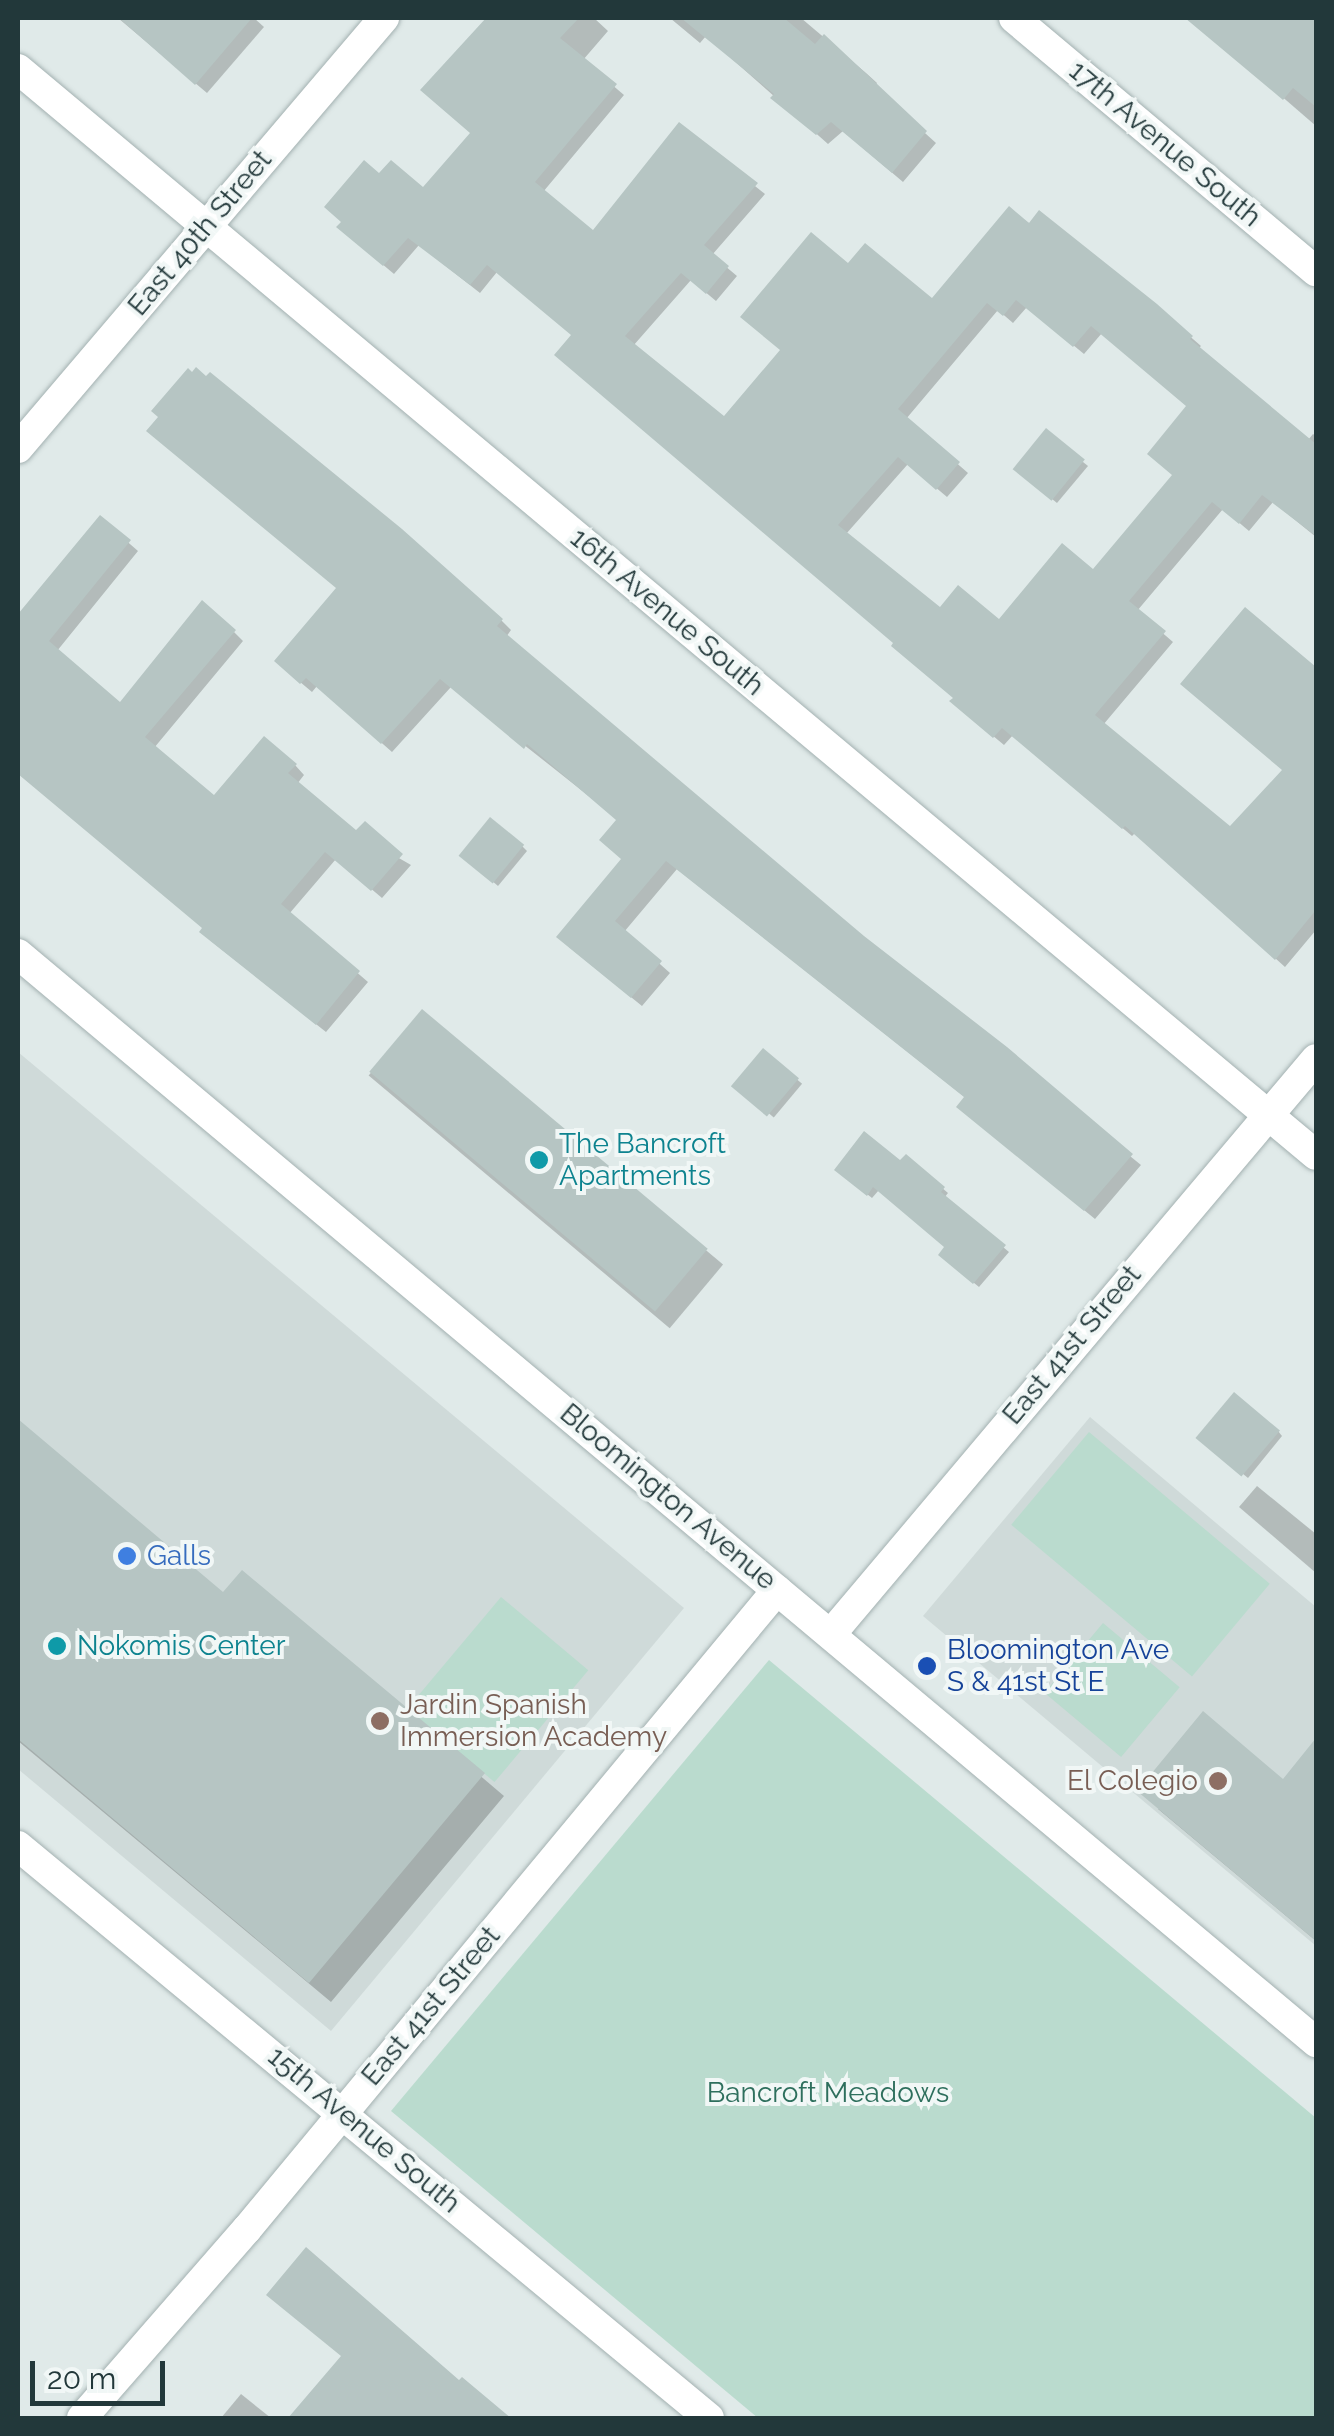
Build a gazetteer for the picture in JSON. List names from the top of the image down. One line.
{"streets":{"street":["17th Avenue South","East 40th Street","16th Avenue South","East 41st Street","Bloomington Avenue","15th Avenue South"]},"crossings":[["East 40th Street","16th Avenue South"],["16th Avenue South","East 41st Street"],["East 41st Street","Bloomington Avenue"],["East 41st Street","15th Avenue South"]],"parks":["Bancroft Meadows"],"places":["The Bancroft Apartments","Galls","Nokomis Center","Bloomington Ave S & 41st St E","Jardin Spanish Immersion Academy","El Colegio"],"scale_bar":"20 m"}
